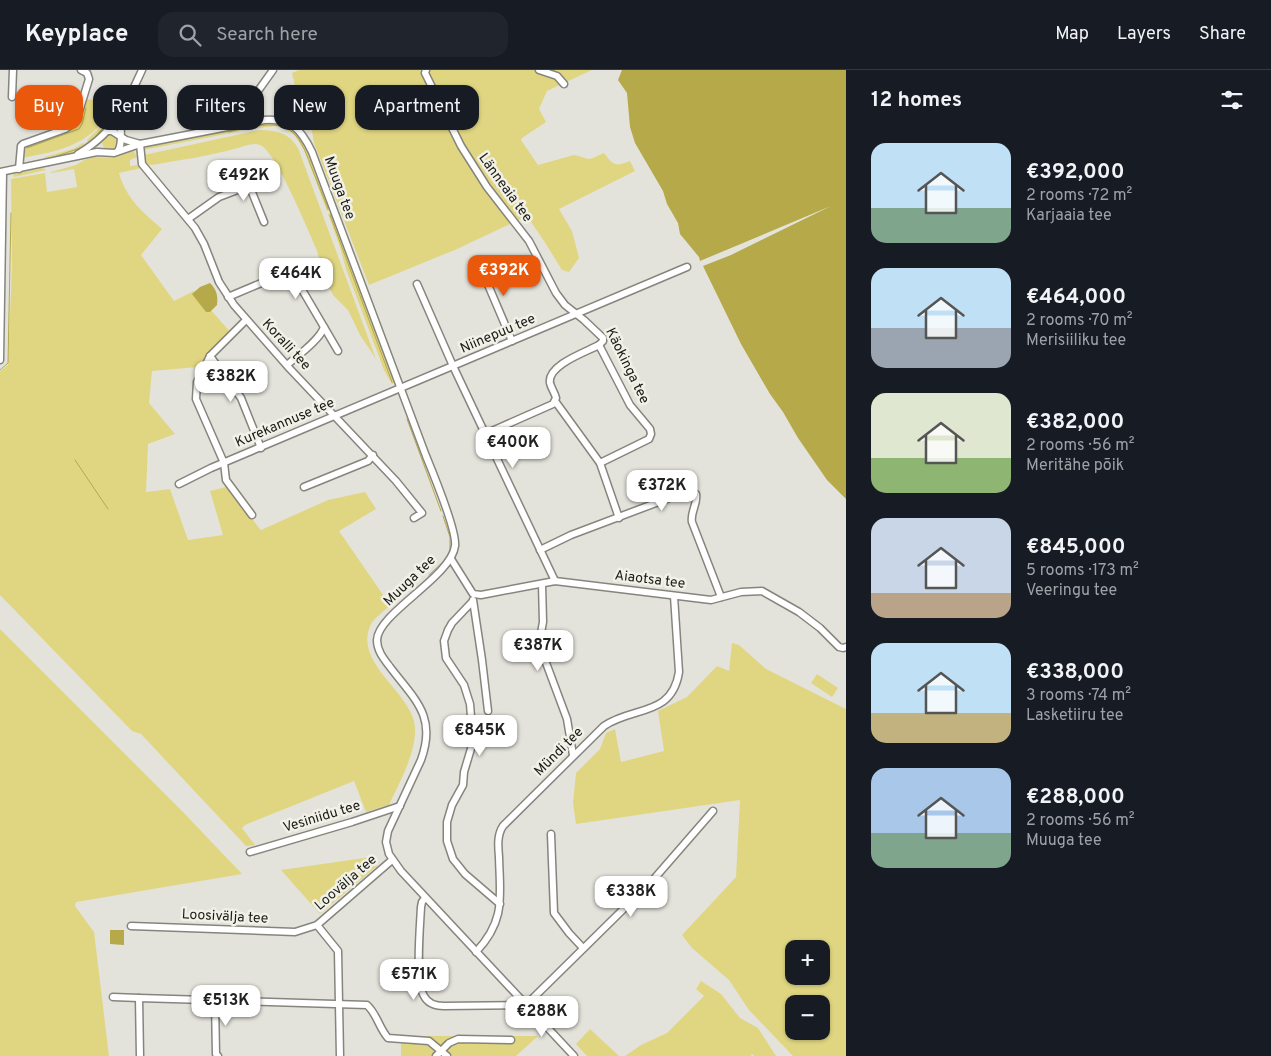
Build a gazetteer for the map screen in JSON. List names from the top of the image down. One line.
{"streets":{"street":["Muuga tee","Länneaia tee","Niinepuu tee","Koralli tee","Käokinga tee","Kurekannuse tee","Aiaotsa tee","Mündi tee","Vesiniidu tee","Loovälja tee","Loosivälja tee"]},"crossings":[["Muuga tee","Niinepuu tee"],["Muuga tee","Koralli tee"],["Muuga tee","Kurekannuse tee"],["Muuga tee","Mündi tee"],["Muuga tee","Vesiniidu tee"],["Muuga tee","Loovälja tee"],["Länneaia tee","Niinepuu tee"],["Länneaia tee","Käokinga tee"],["Niinepuu tee","Käokinga tee"],["Niinepuu tee","Kurekannuse tee"],["Koralli tee","Kurekannuse tee"],["Aiaotsa tee","Mündi tee"],["Loovälja tee","Loosivälja tee"]],"page":{"header":"Keyplace","search":"Search here","nav":["Map","Layers","Share"],"heading":"12 homes","chip":["Buy","Rent","Filters","New","Apartment"],"list":[{"name":"€392,000","note":"2 rooms · 72 m² · Karjaaia tee"},{"name":"€464,000","note":"2 rooms · 70 m² · Merisiiliku tee"},{"name":"€382,000","note":"2 rooms · 56 m² · Meritähe põik"},{"name":"€845,000","note":"5 rooms · 173 m² · Veeringu tee"},{"name":"€338,000","note":"3 rooms · 74 m² · Lasketiiru tee"},{"name":"€288,000","note":"2 rooms · 56 m² · Muuga tee"}],"price":["€492K","€392K","€464K","€382K","€400K","€372K","€387K","€845K","€338K","€571K","€513K","€288K"],"map_buttons":["+","−"]}}
